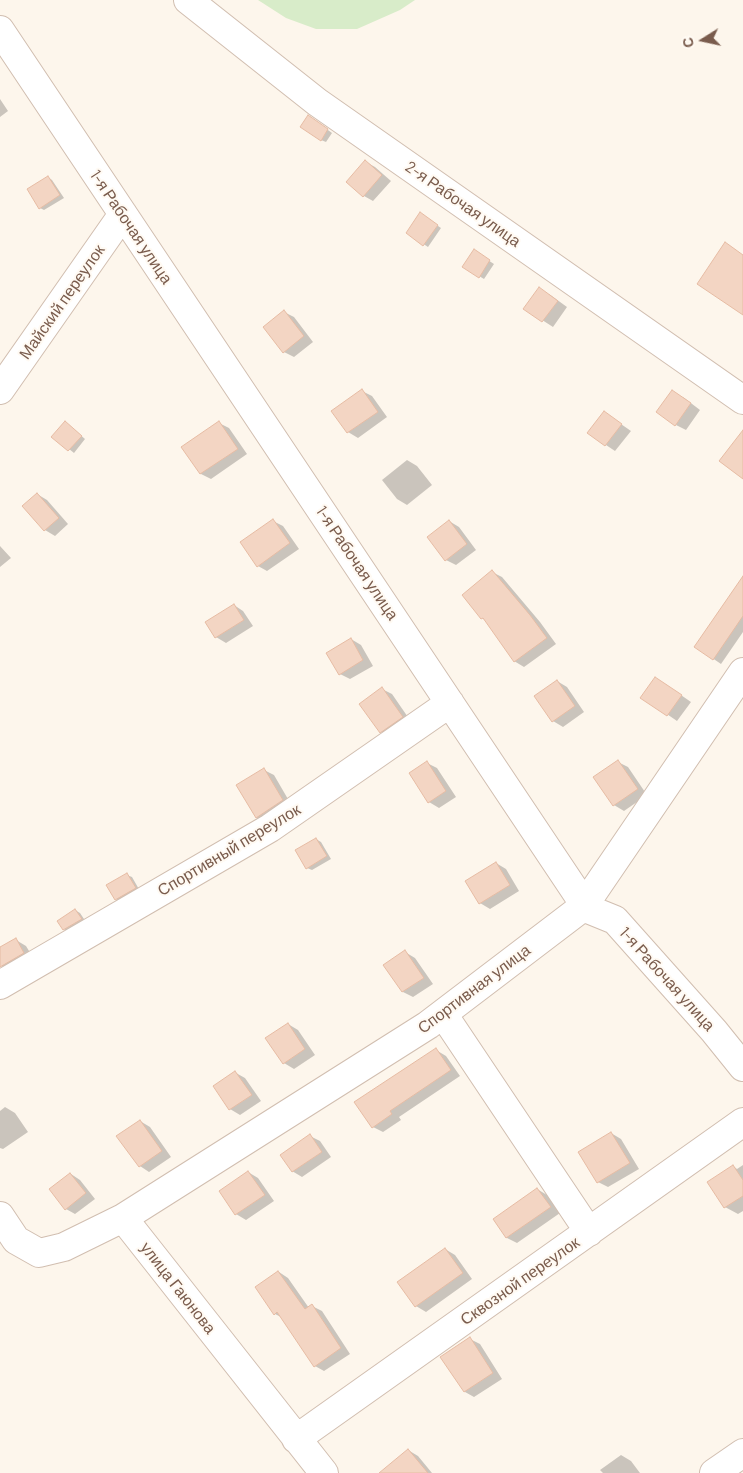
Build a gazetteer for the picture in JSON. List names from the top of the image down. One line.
{"streets":{"street":["2-я Рабочая улица","1-я Рабочая улица","Майский переулок","Спортивный переулок","Спортивная улица","Сквозной переулок","улица Гаюнова"]},"crossings":[["1-я Рабочая улица","Майский переулок"],["1-я Рабочая улица","Спортивный переулок"],["1-я Рабочая улица","Спортивная улица"],["Спортивная улица","улица Гаюнова"],["Сквозной переулок","улица Гаюнова"]],"north":"left"}
